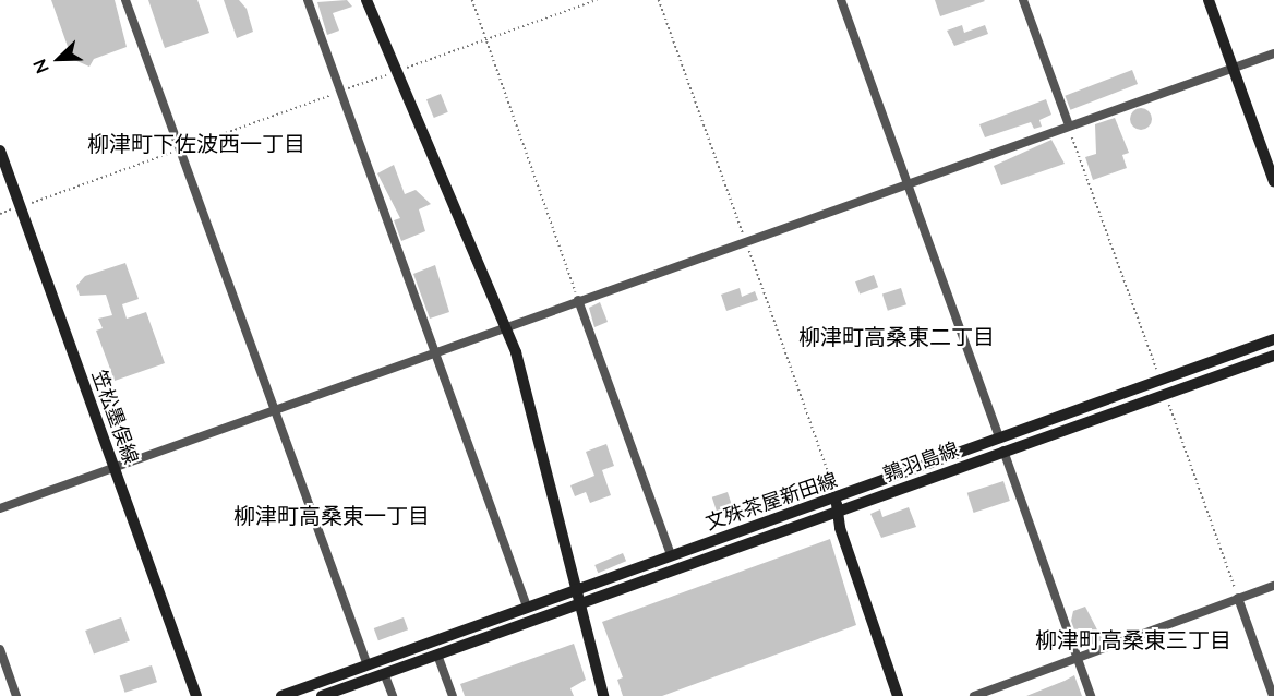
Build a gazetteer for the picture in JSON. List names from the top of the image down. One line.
{"streets":{"main road":["笠松墨俣線","鶉羽島線","文殊茶屋新田線"]},"districts":["柳津町下佐波西一丁目","柳津町高桑東二丁目","柳津町高桑東一丁目","柳津町高桑東三丁目"],"north":"bottom left"}
